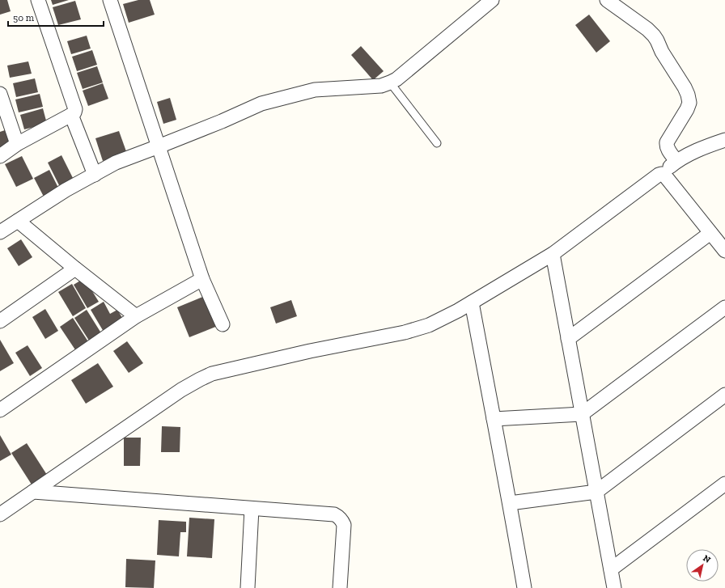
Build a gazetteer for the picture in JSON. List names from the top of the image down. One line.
{"scale_bar":"50 m","north":"top right"}
